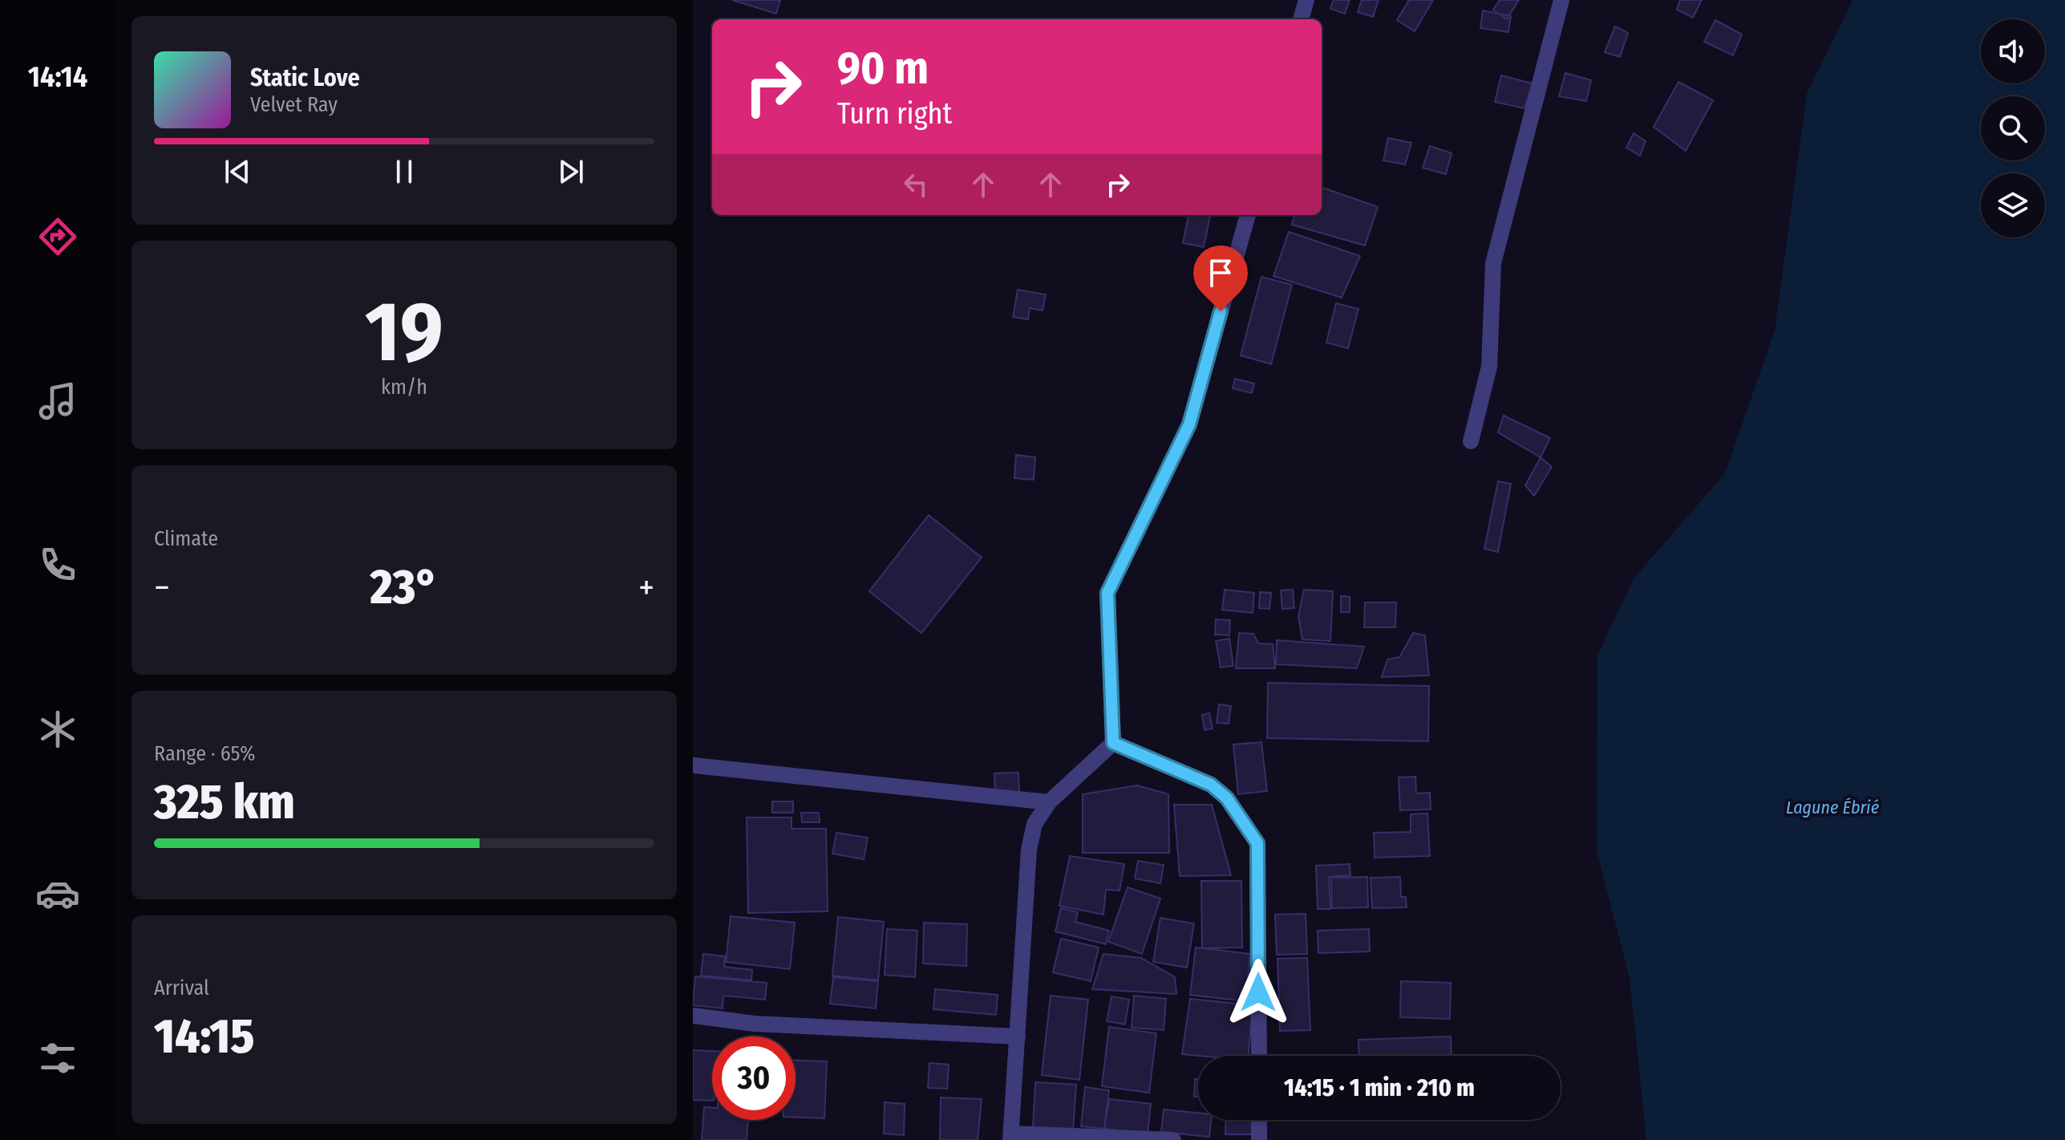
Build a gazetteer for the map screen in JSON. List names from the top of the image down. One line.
{"water":["Lagune Ébrié"],"page":{"tabs":"14:14","turn":["90 m","Turn right"],"song":["Static Love","Velvet Ray"],"tile":[["19","km/h"],"Climate",["Range · 65%","325 km"],["Arrival","14:15"]],"heat":["−","23°","+"],"limit":"30","trip":"14:15 · 1 min · 210 m"}}
